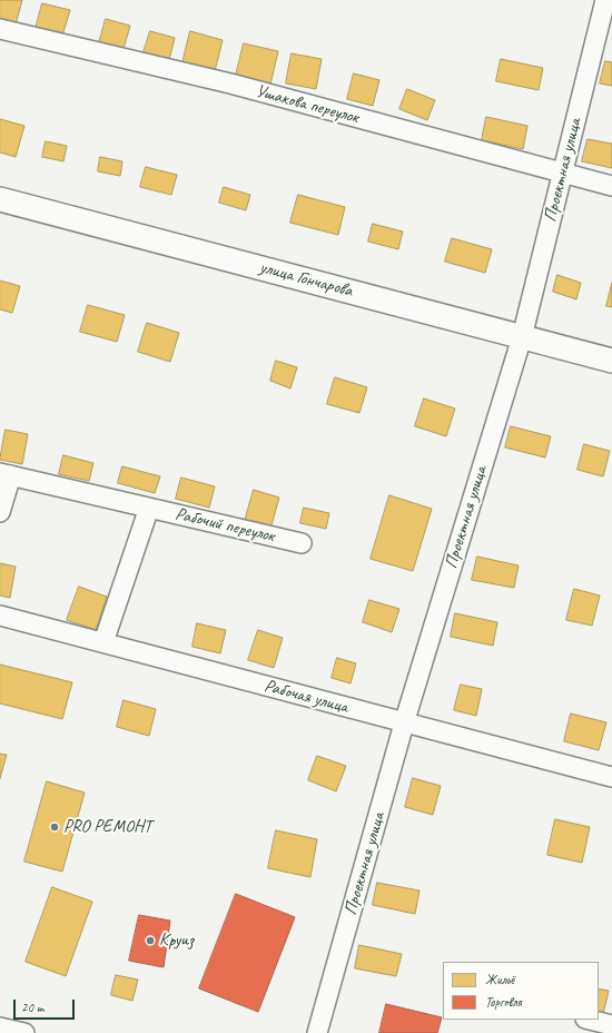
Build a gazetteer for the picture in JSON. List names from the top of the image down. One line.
{"streets":{"street":["Ушакова переулок","Проектная улица","улица Гончарова","Рабочий переулок","Рабочая улица"]},"crossings":[["Ушакова переулок","Проектная улица"],["Проектная улица","улица Гончарова"],["Проектная улица","Рабочая улица"]],"places":["PRO РЕМОНТ","Круиз"],"legend":["Жильё","Торговля"],"scale_bar":"20 m"}
